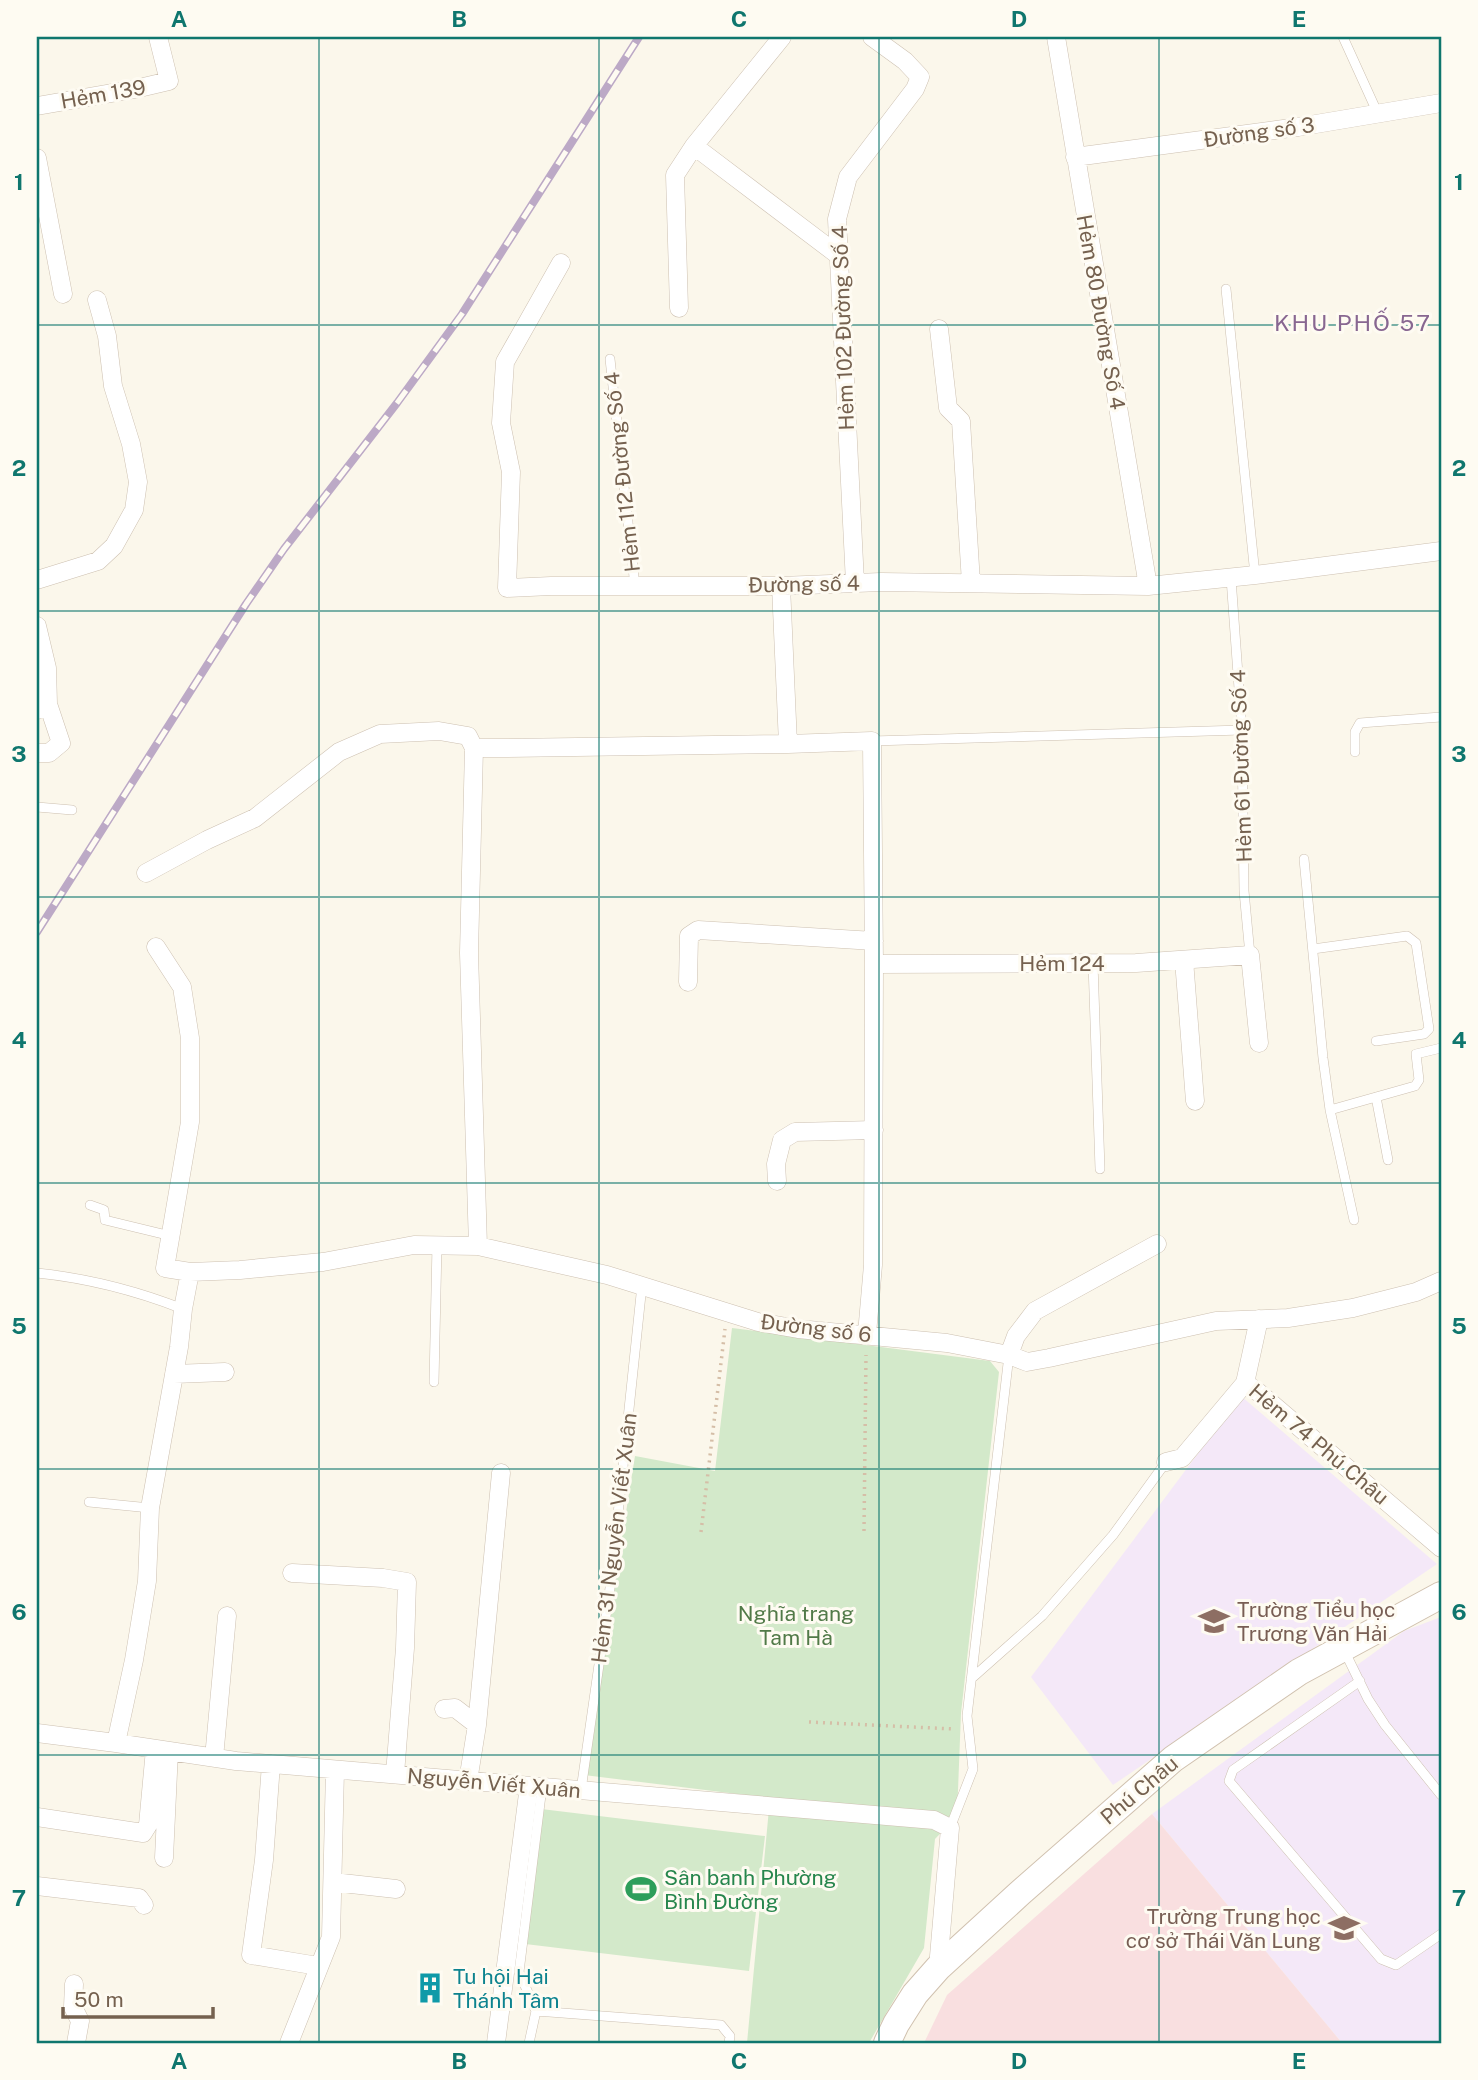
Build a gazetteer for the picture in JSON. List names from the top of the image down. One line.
{"streets":{"street":["Hẻm 139","Đường số 3","Hẻm 80 Đường Số 4","Hẻm 102 Đường Số 4","Đường số 4","Hẻm 124","Đường số 6","Hẻm 74 Phú Châu","Nguyễn Viết Xuân","Phú Châu"],"lane":["Hẻm 112 Đường Số 4","Hẻm 61 Đường Số 4","Hẻm 31 Nguyễn Viết Xuân"]},"crossings":[["Đường số 3","Hẻm 80 Đường Số 4"],["Hẻm 80 Đường Số 4","Đường số 4"],["Hẻm 102 Đường Số 4","Đường số 4"],["Hẻm 112 Đường Số 4","Đường số 4"],["Đường số 4","Hẻm 61 Đường Số 4"],["Hẻm 61 Đường Số 4","Hẻm 124"],["Đường số 6","Hẻm 74 Phú Châu"],["Đường số 6","Hẻm 31 Nguyễn Viết Xuân"],["Hẻm 31 Nguyễn Viết Xuân","Nguyễn Viết Xuân"]],"districts":["KHU PHỐ 57"],"parks":["Nghĩa trang Tam Hà"],"places":{"school or university":["Trường Tiểu học Trương Văn Hải","Trường Trung học cơ sở Thái Văn Lung"],"sports":["Sân banh Phường Bình Đường"],"building":["Tu hội Hai Thánh Tâm"]},"scale_bar":"50 m","grid":{"columns":["A","B","C","D","E"],"rows":["1","2","3","4","5","6","7"]}}
